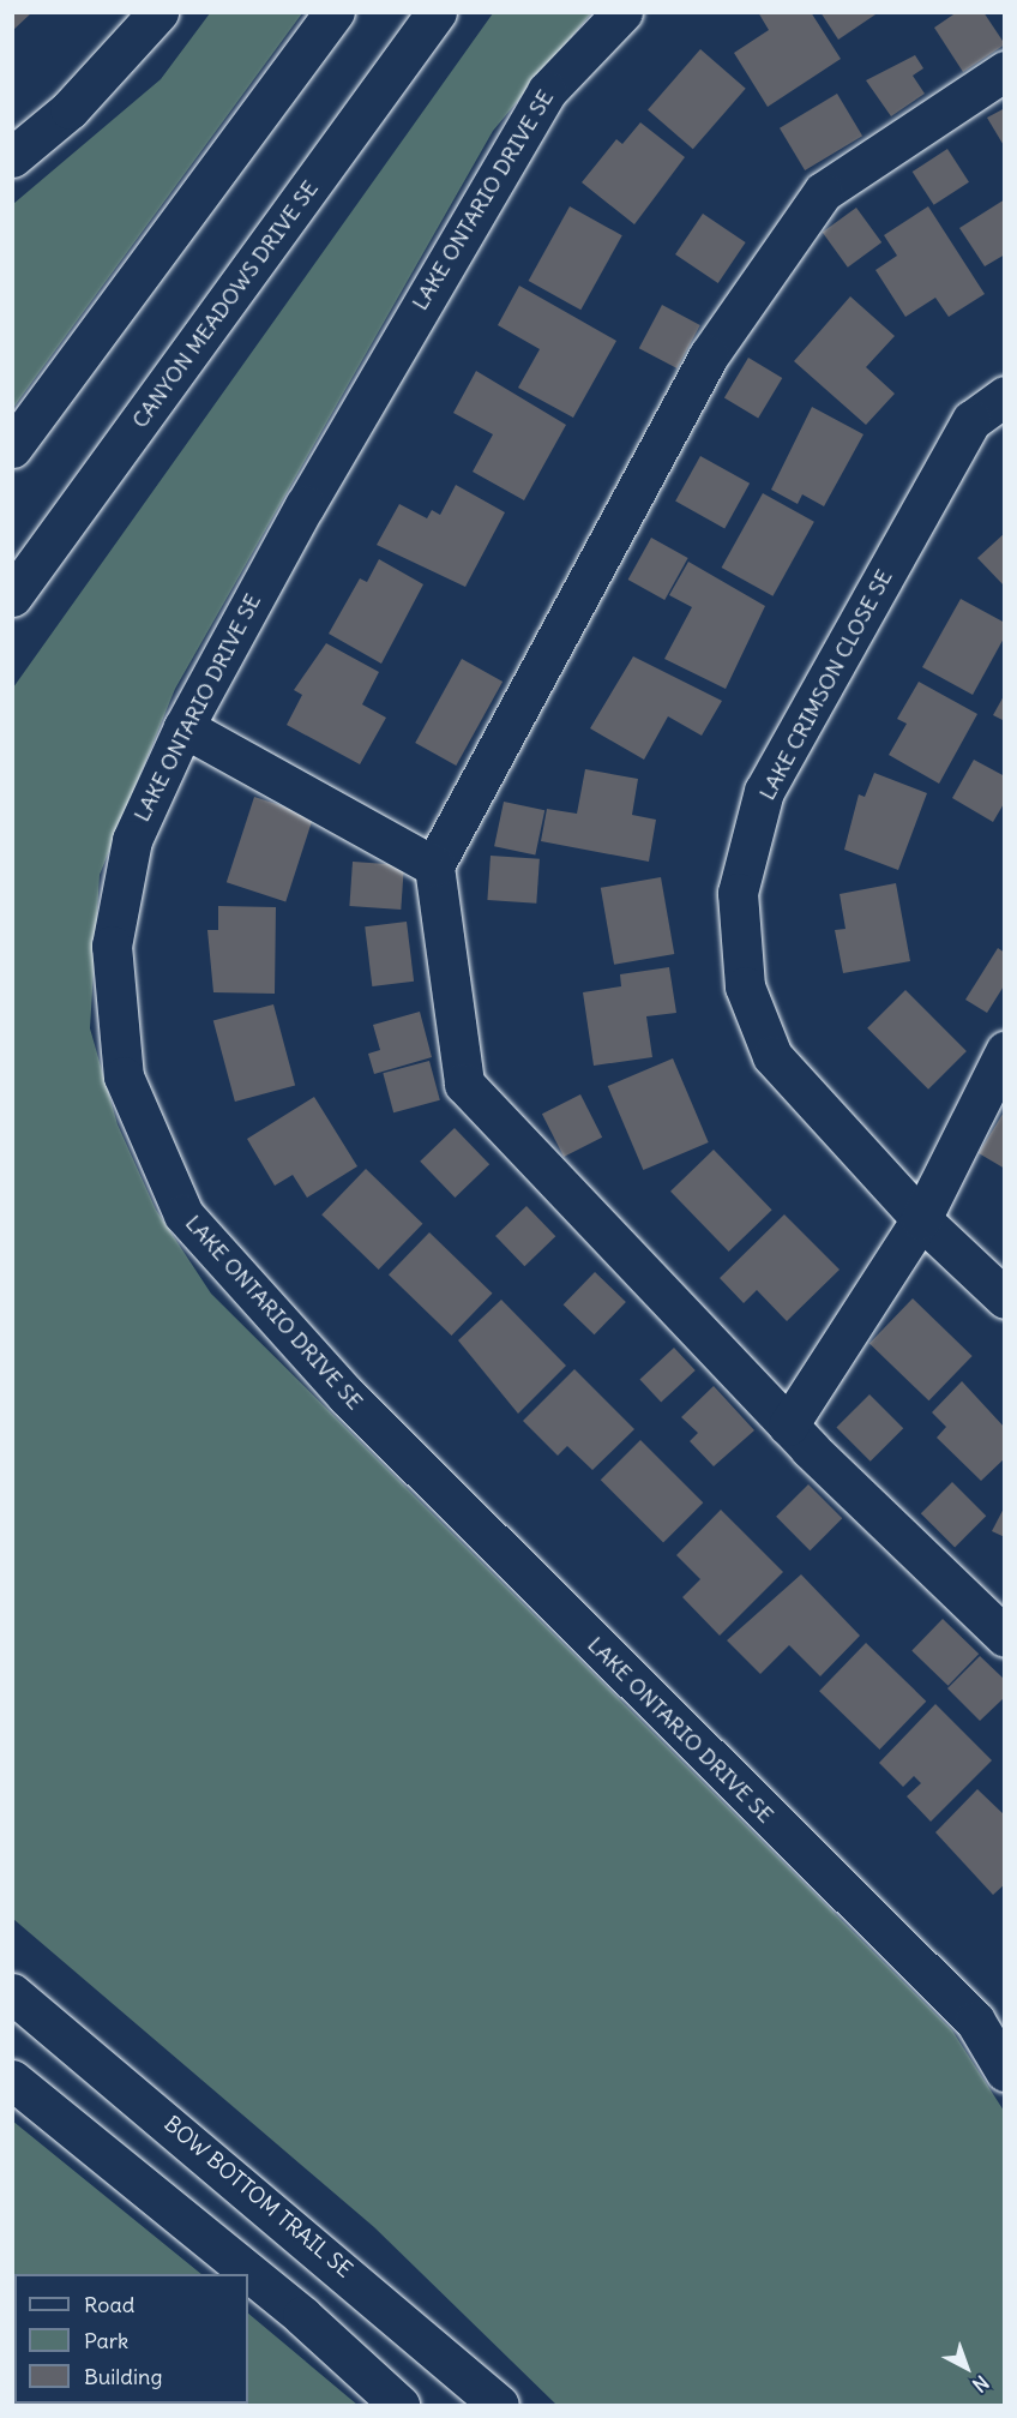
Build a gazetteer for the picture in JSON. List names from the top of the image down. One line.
{"streets":{"street":["LAKE ONTARIO DRIVE SE","CANYON MEADOWS DRIVE SE","LAKE CRIMSON CLOSE SE","BOW BOTTOM TRAIL SE"]},"legend":["Road","Park","Building"],"north":"bottom right"}
